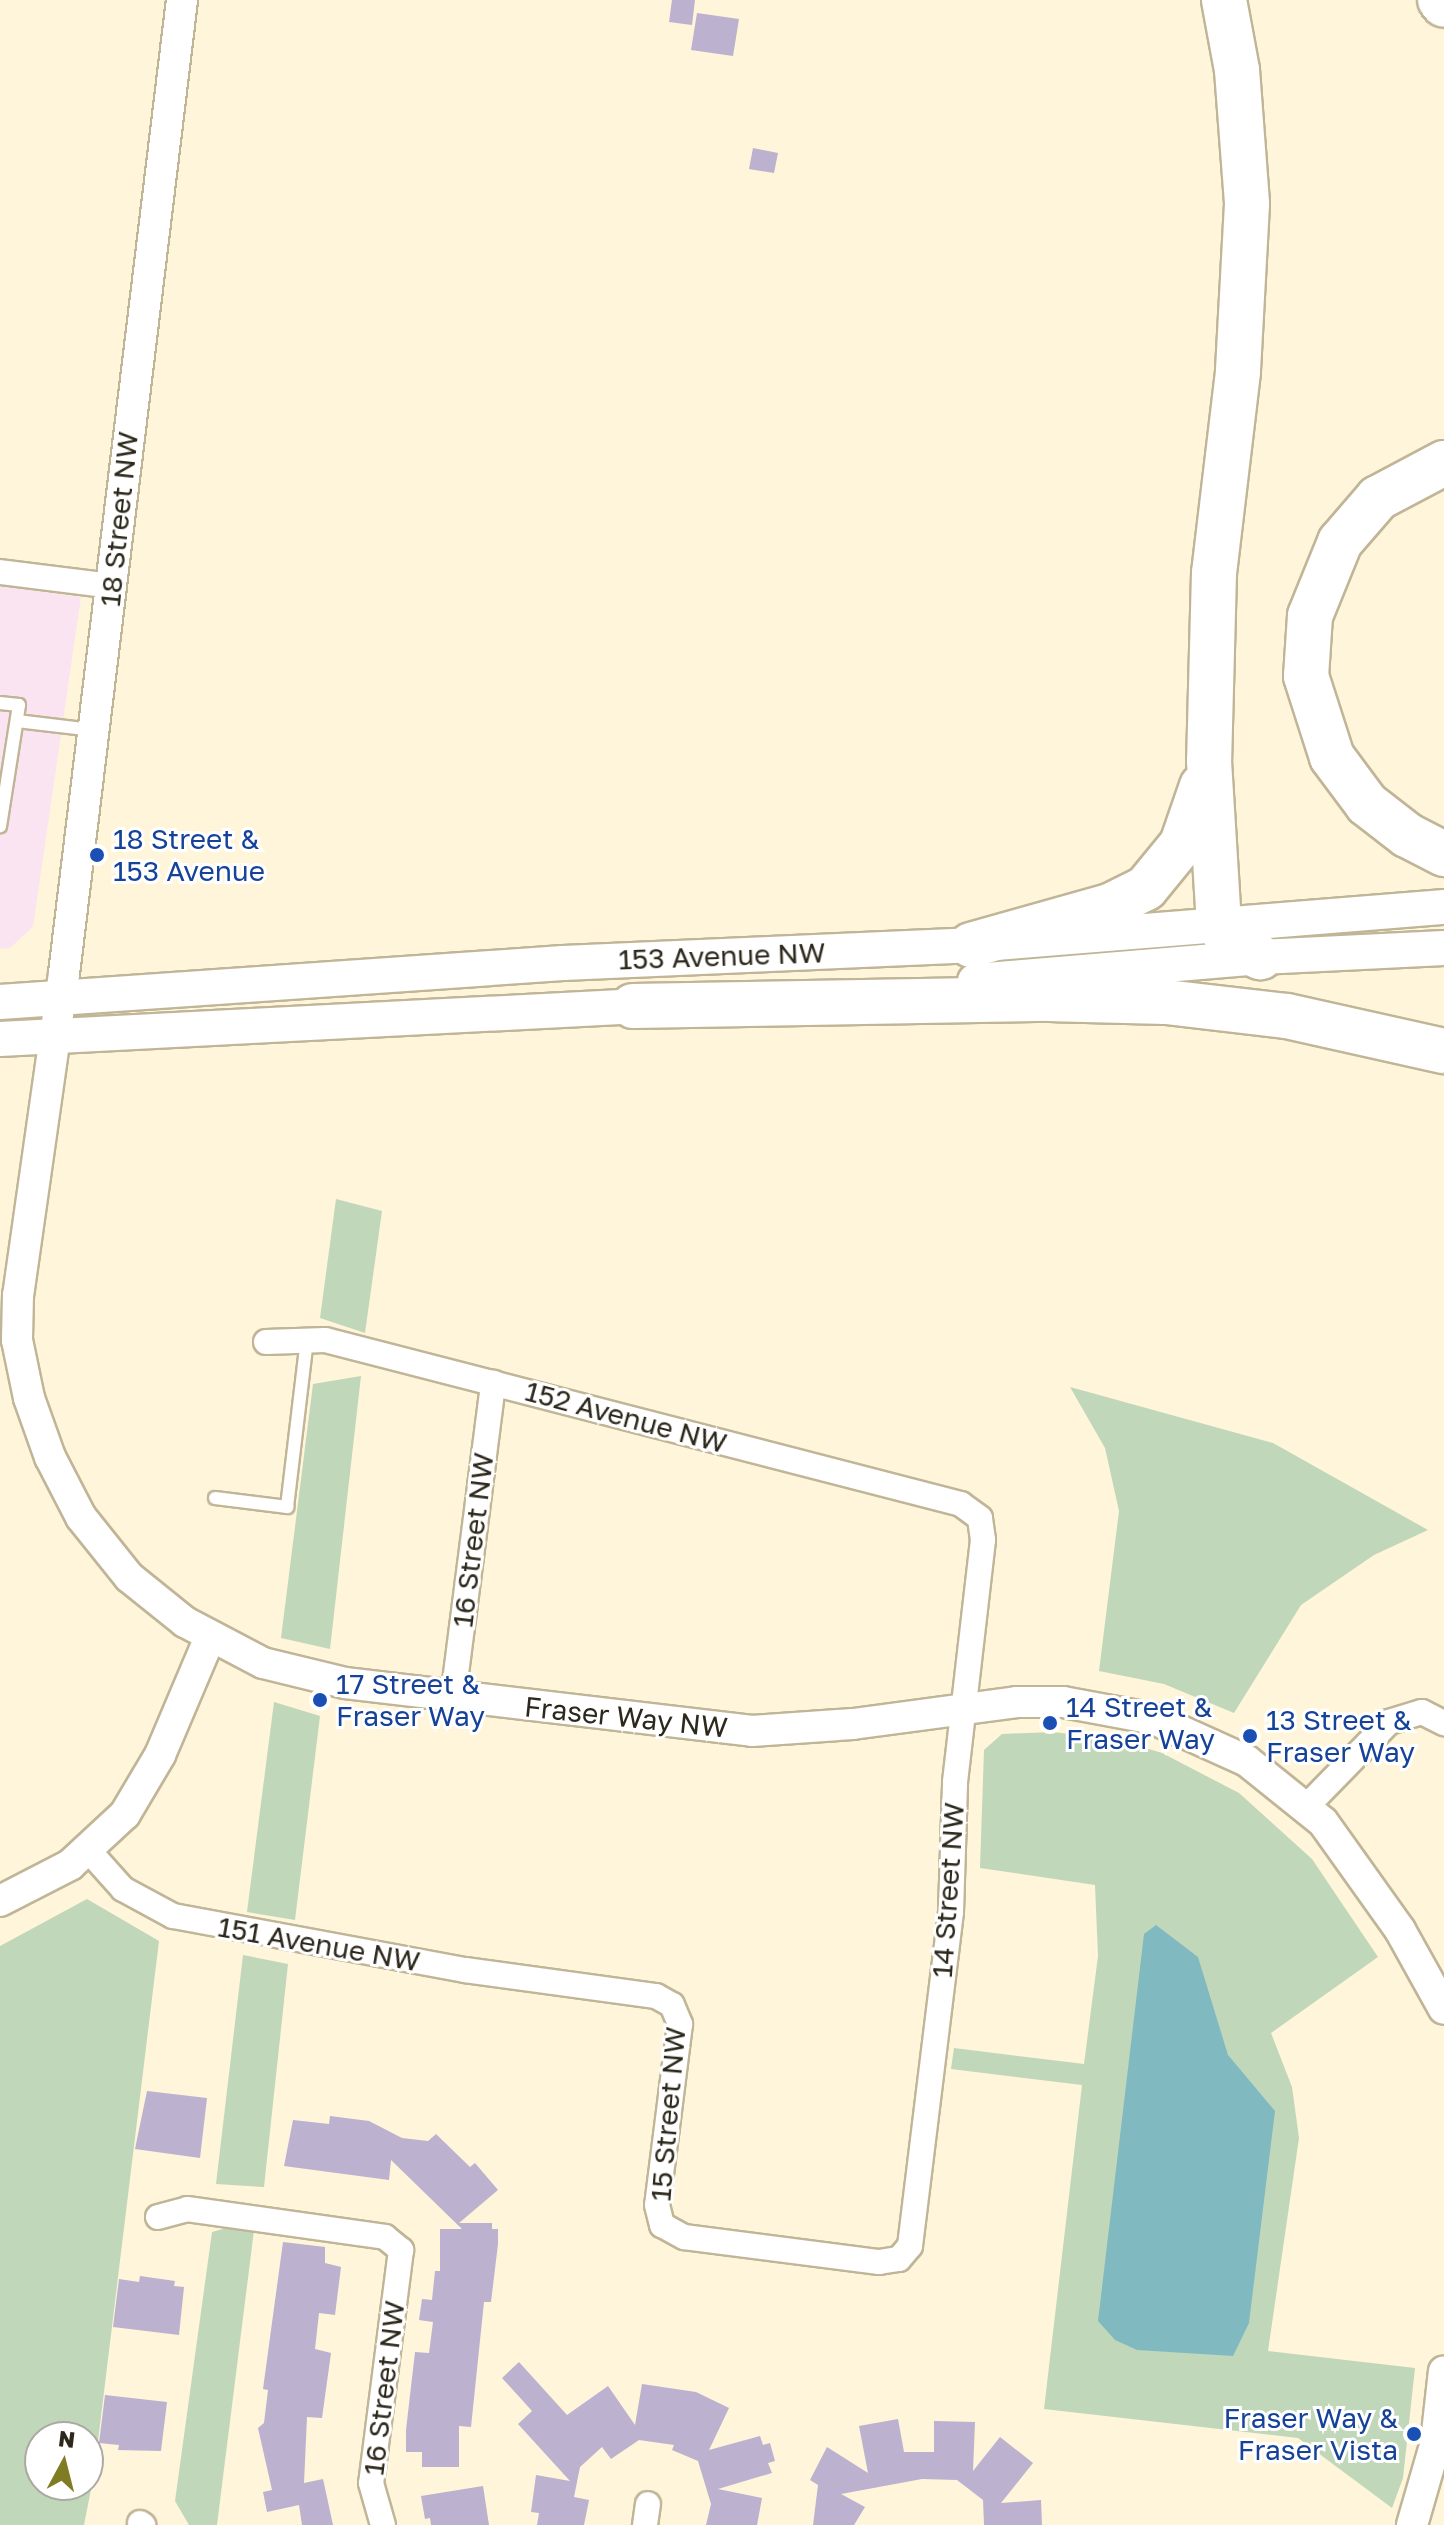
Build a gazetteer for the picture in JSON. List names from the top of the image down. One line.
{"streets":{"main road":["153 Avenue NW"],"street":["18 Street NW","152 Avenue NW","16 Street NW","Fraser Way NW","14 Street NW","151 Avenue NW","15 Street NW"]},"crossings":[["18 Street NW","153 Avenue NW"],["18 Street NW","Fraser Way NW"],["153 Avenue NW","Fraser Way NW"],["152 Avenue NW","16 Street NW"],["152 Avenue NW","14 Street NW"],["16 Street NW","Fraser Way NW"],["Fraser Way NW","14 Street NW"],["14 Street NW","15 Street NW"],["151 Avenue NW","15 Street NW"]],"places":["18 Street & 153 Avenue","17 Street & Fraser Way","14 Street & Fraser Way","13 Street & Fraser Way","Fraser Way & Fraser Vista"],"north":"top"}
